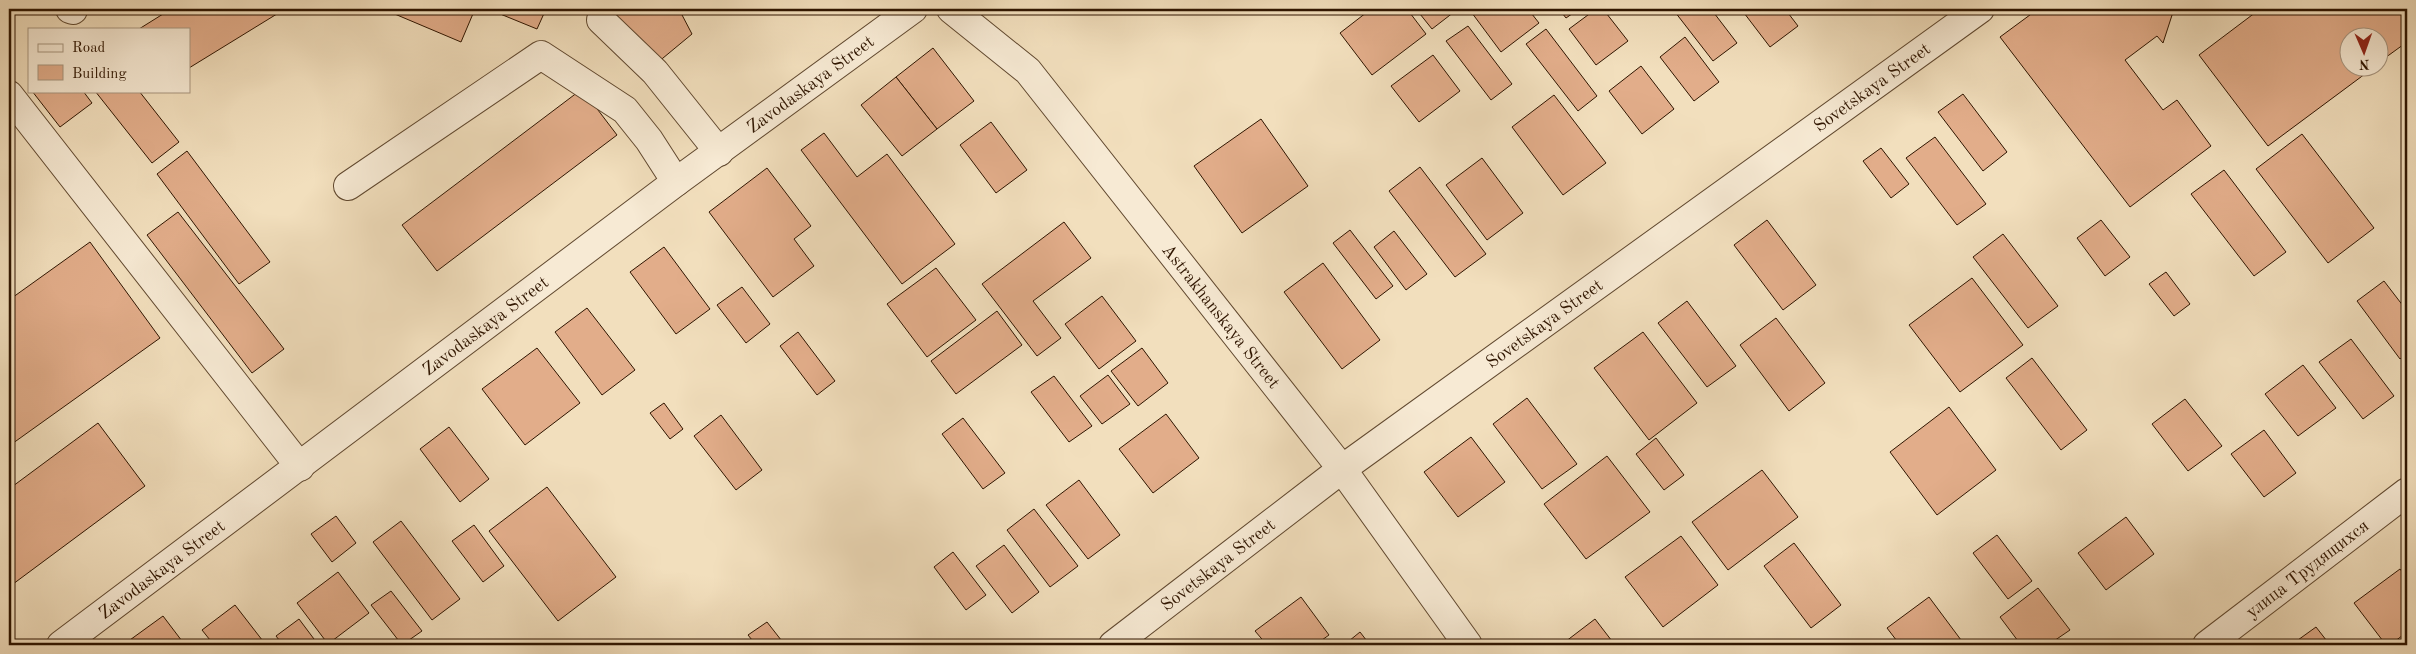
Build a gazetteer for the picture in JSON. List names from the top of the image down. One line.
{"streets":{"street":["Zavodaskaya Street","Sovetskaya Street","Astrakhanskaya Street","улица Трудящихся"]},"crossings":[["Sovetskaya Street","Astrakhanskaya Street"]],"legend":["Road","Building"],"north":"bottom"}
